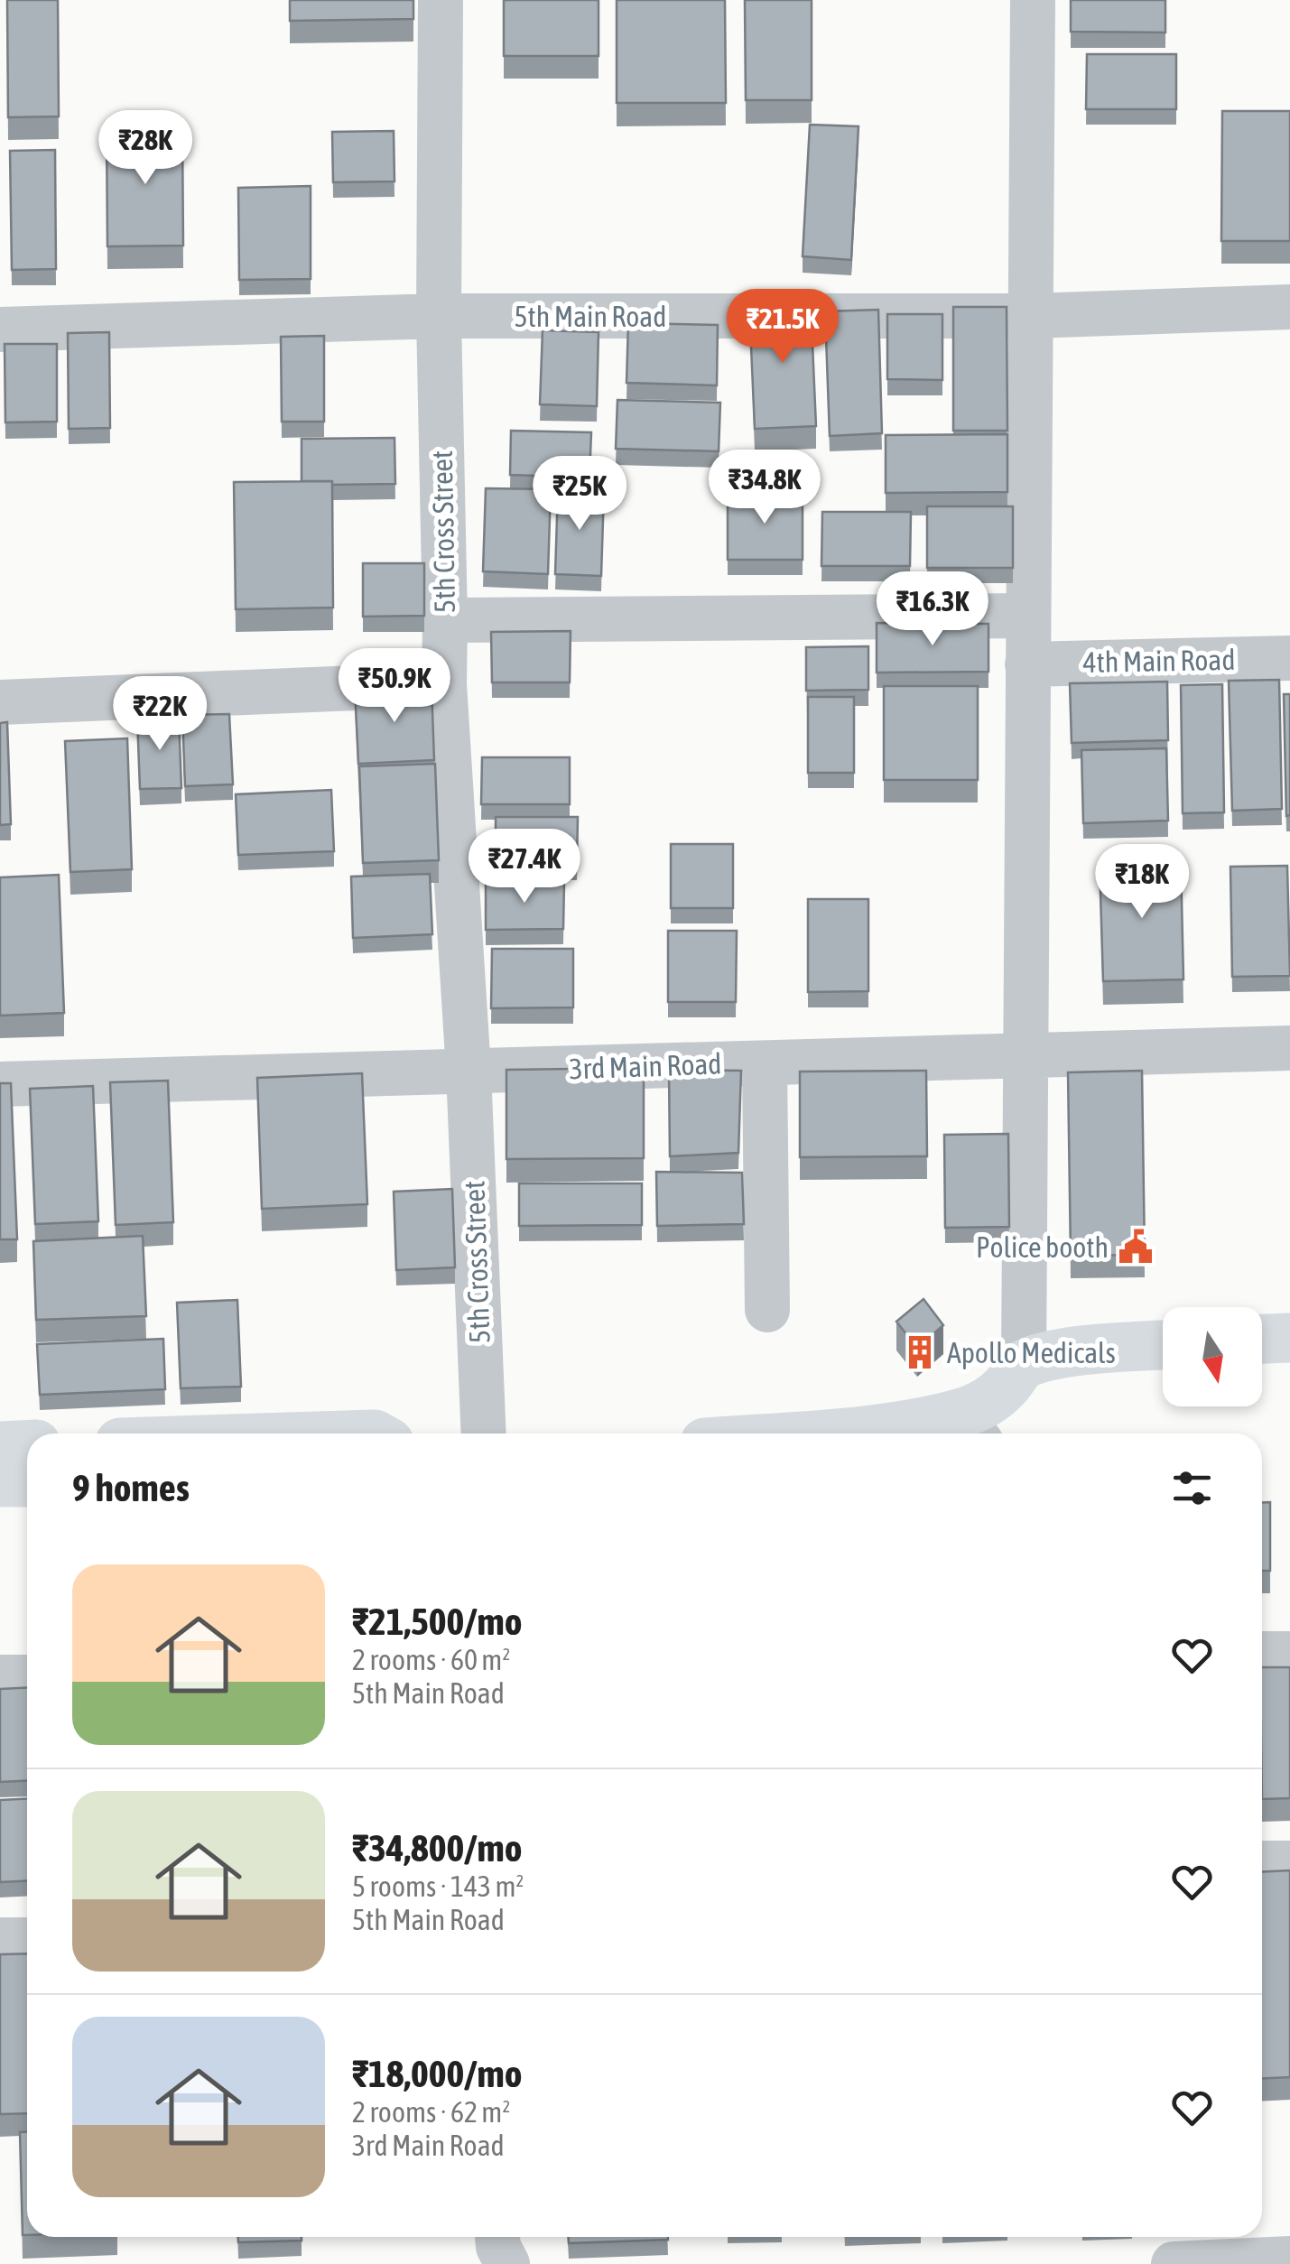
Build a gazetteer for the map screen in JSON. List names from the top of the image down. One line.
{"streets":{"street":["5th Main Road","5th Cross Street","4th Main Road","3rd Main Road"]},"crossings":[["5th Main Road","5th Cross Street"],["5th Cross Street","3rd Main Road"]],"places":{"public building":["Police booth"],"building":["Apollo Medicals"]},"north":"bottom","page":{"price":["₹28K","₹21.5K","₹34.8K","₹25K","₹16.3K","₹50.9K","₹22K","₹27.4K","₹18K"],"heading":"9 homes","list":[{"name":"₹21,500/mo","note":"2 rooms · 60 m² · 5th Main Road"},{"name":"₹34,800/mo","note":"5 rooms · 143 m² · 5th Main Road"},{"name":"₹18,000/mo","note":"2 rooms · 62 m² · 3rd Main Road"}]}}
